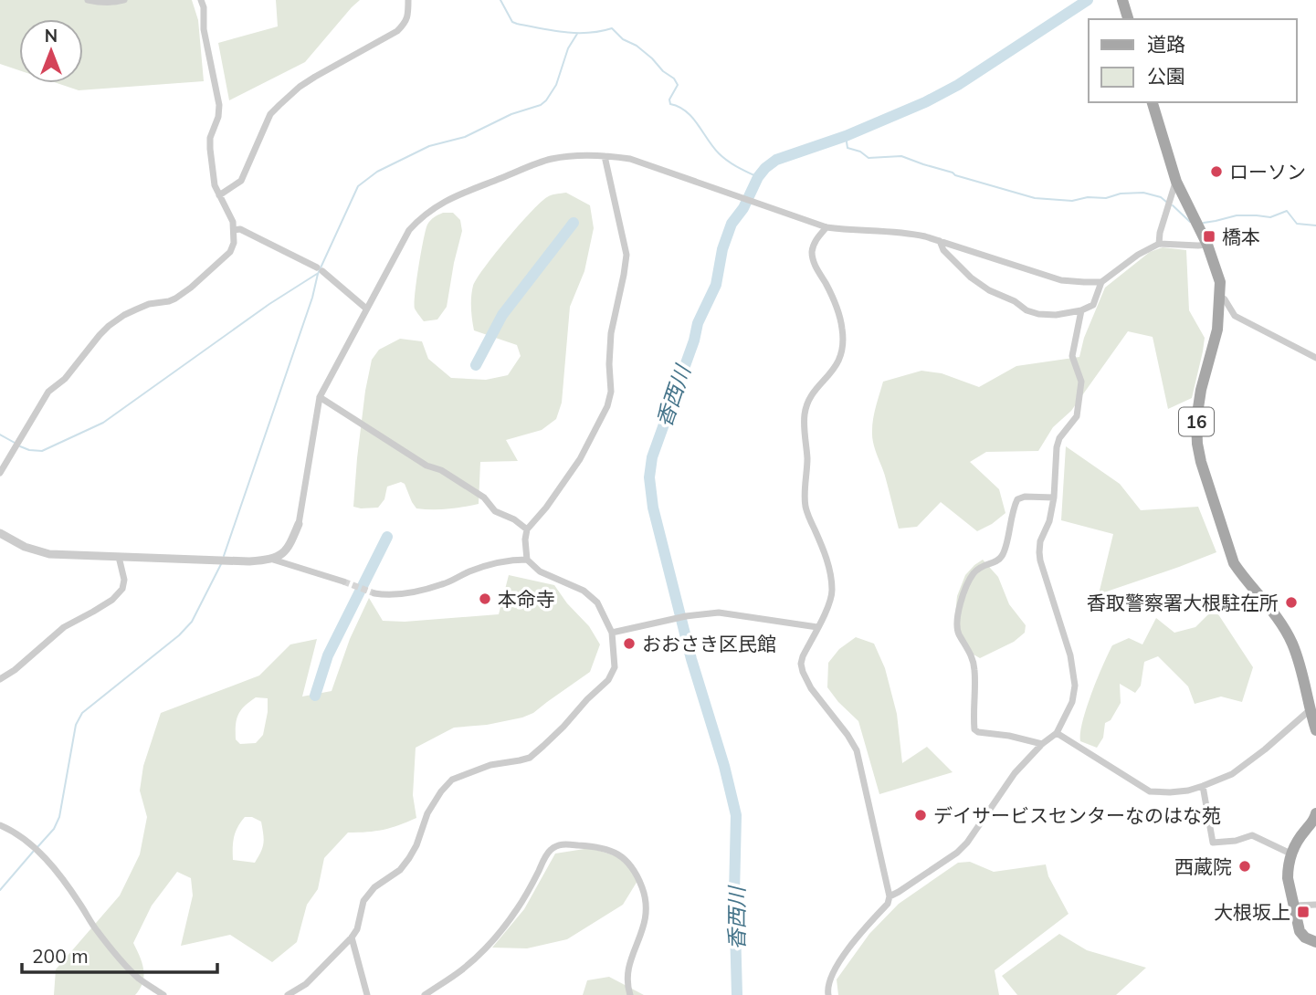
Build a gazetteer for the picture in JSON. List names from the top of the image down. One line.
{"streets":{"main road":["16"]},"water":["香西川"],"places":{"other":["ローソン","本命寺","香取警察署大根駐在所","おおさき区民館","デイサービスセンターなのはな苑","西蔵院"],"transit":["橋本","大根坂上"]},"legend":["道路","公園"],"scale_bar":"200 m","north":"top"}
